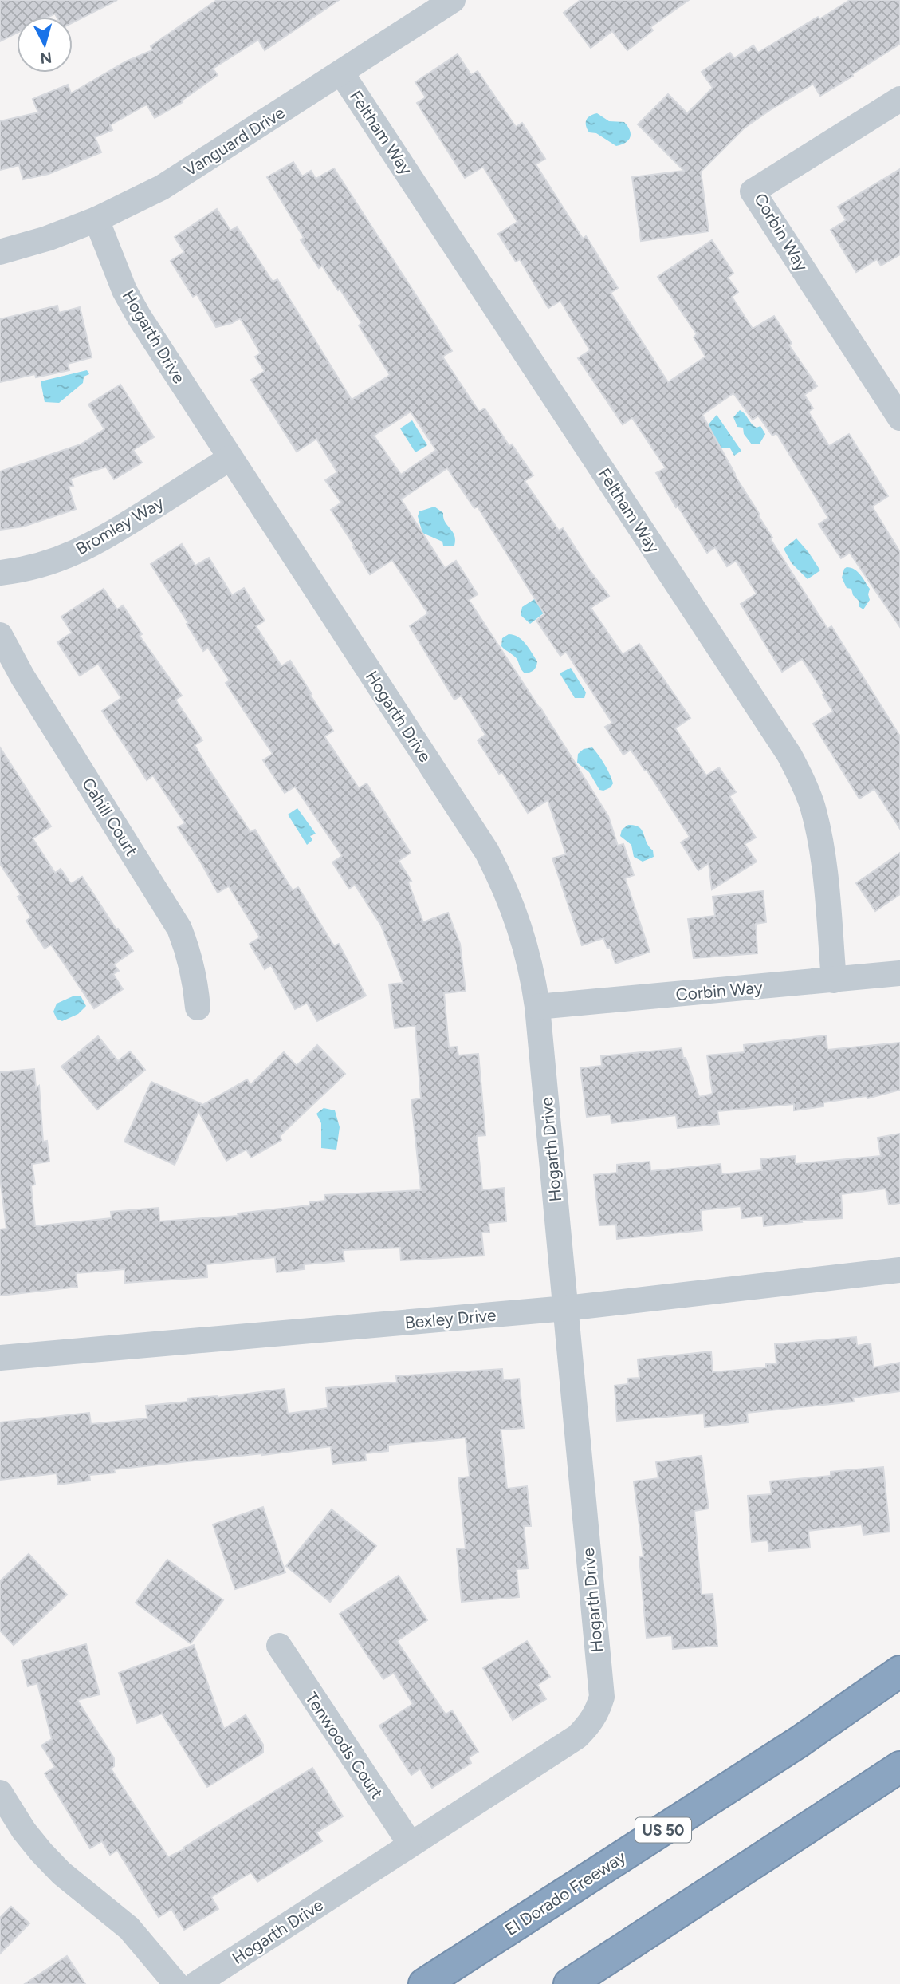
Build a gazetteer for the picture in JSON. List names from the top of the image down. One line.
{"streets":{"highway":["US 50","El Dorado Freeway"],"street":["Feltham Way","Vanguard Drive","Corbin Way","Hogarth Drive","Bromley Way","Cahill Court","Bexley Drive","Tenwoods Court"]},"crossings":[["Feltham Way","Vanguard Drive"],["Feltham Way","Corbin Way"],["Vanguard Drive","Hogarth Drive"],["Corbin Way","Hogarth Drive"],["Hogarth Drive","Bromley Way"],["Hogarth Drive","Bexley Drive"],["Hogarth Drive","Tenwoods Court"]],"north":"bottom"}
